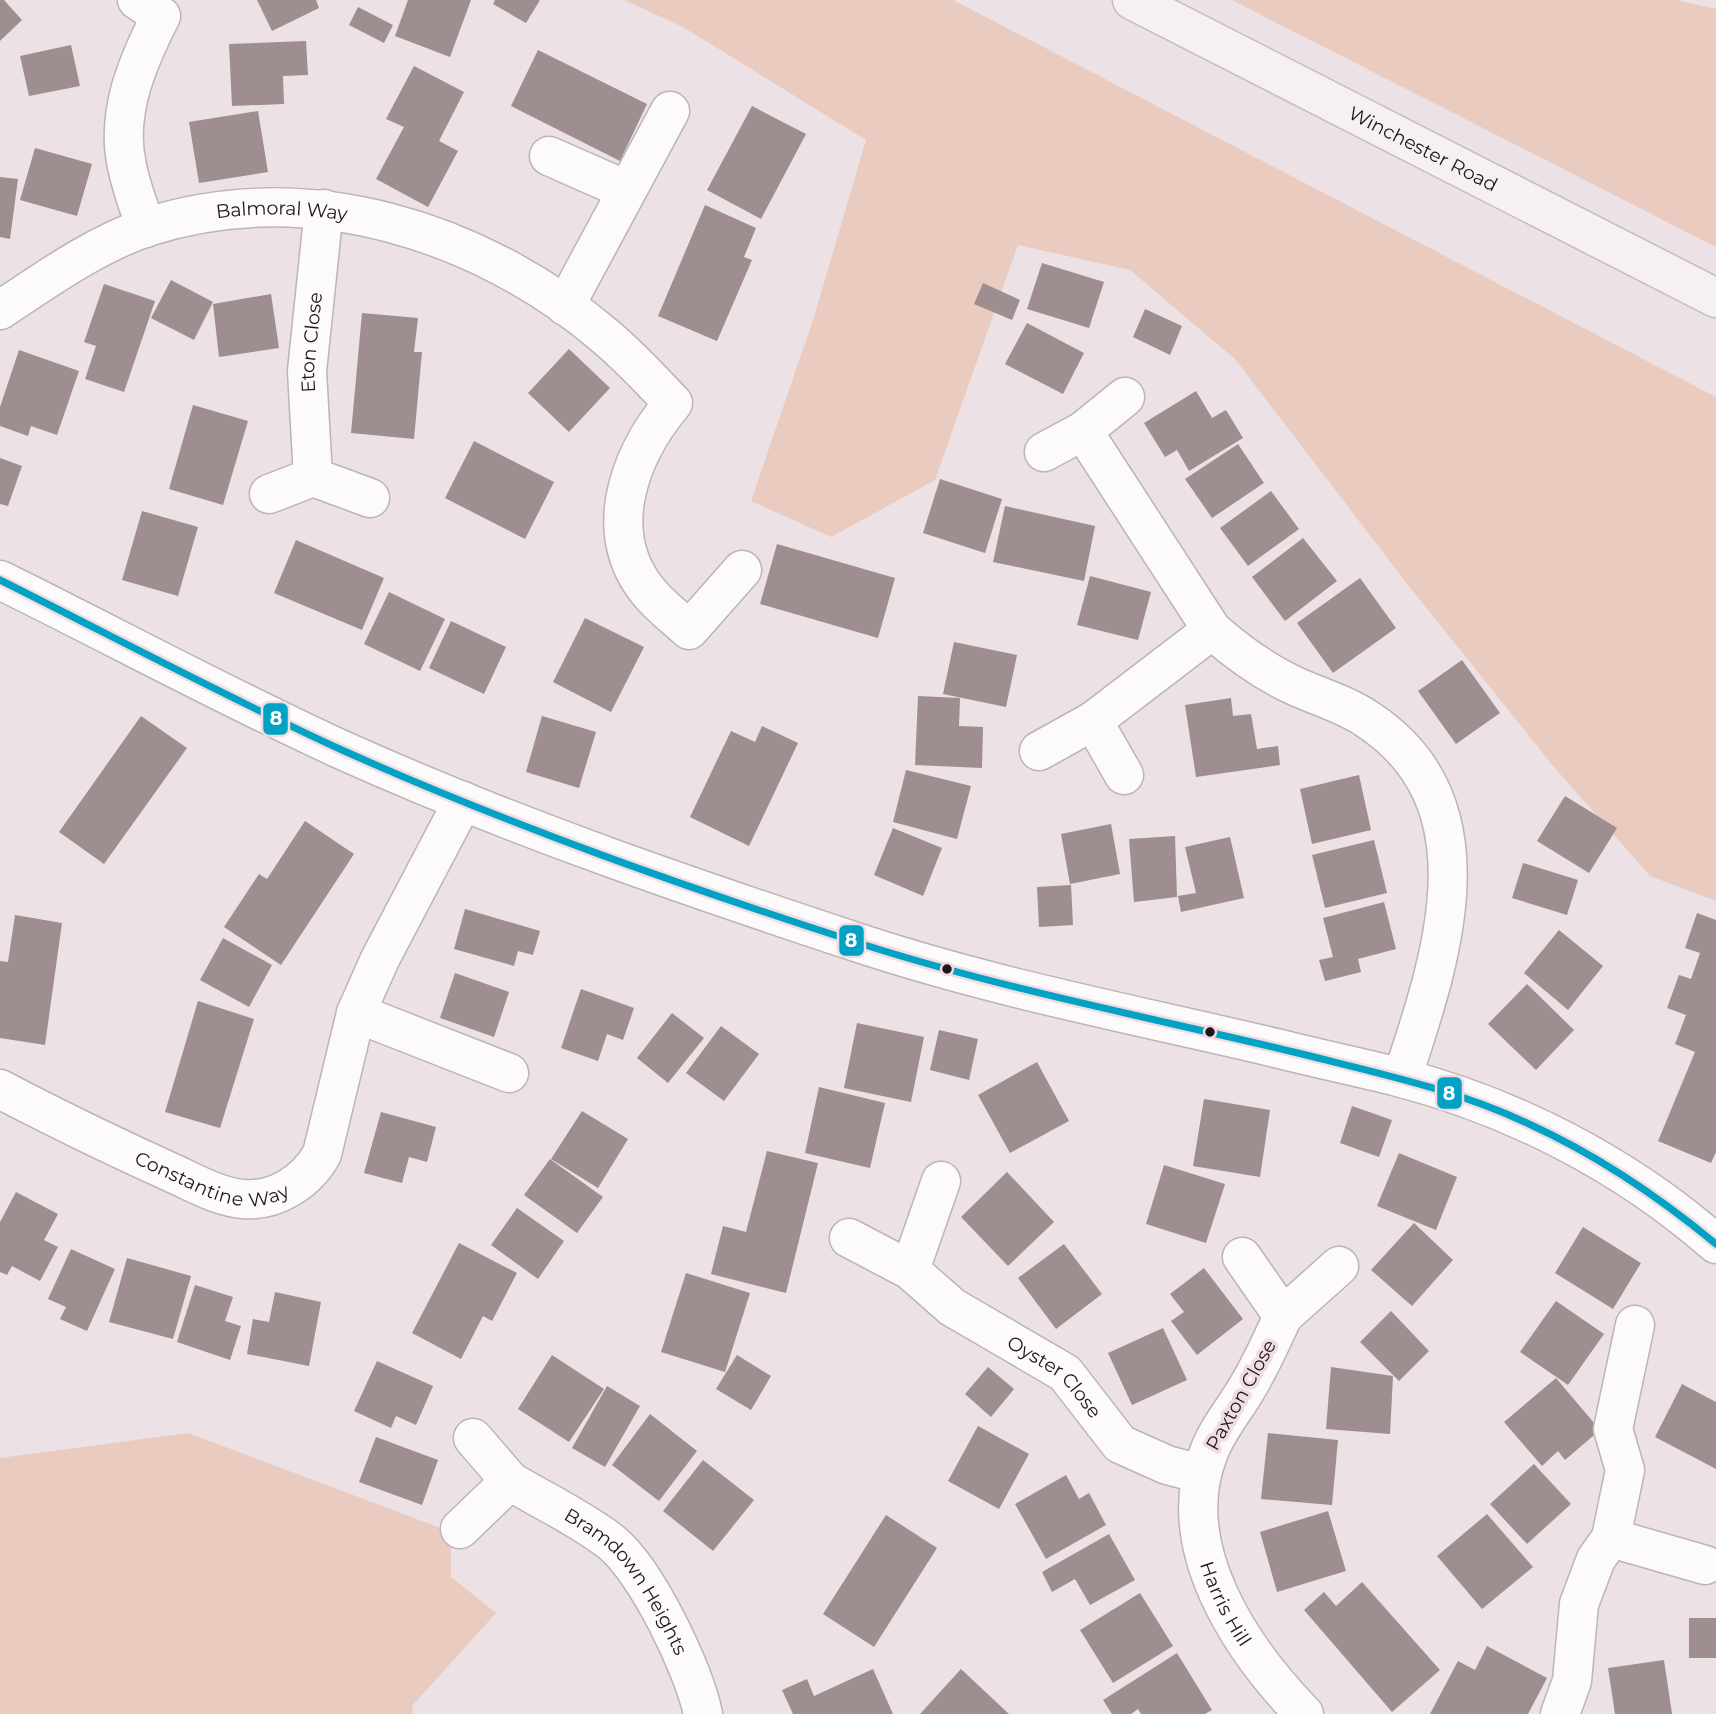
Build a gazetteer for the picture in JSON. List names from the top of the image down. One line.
{"streets":{"main road":["Winchester Road"],"street":["Balmoral Way","Eton Close","Constantine Way","Oyster Close","Paxton Close","Bramdown Heights","Harris Hill"]},"crossings":[["Balmoral Way","Eton Close"],["Oyster Close","Paxton Close"],["Oyster Close","Harris Hill"],["Paxton Close","Harris Hill"]],"lines":["transit line 8"]}
